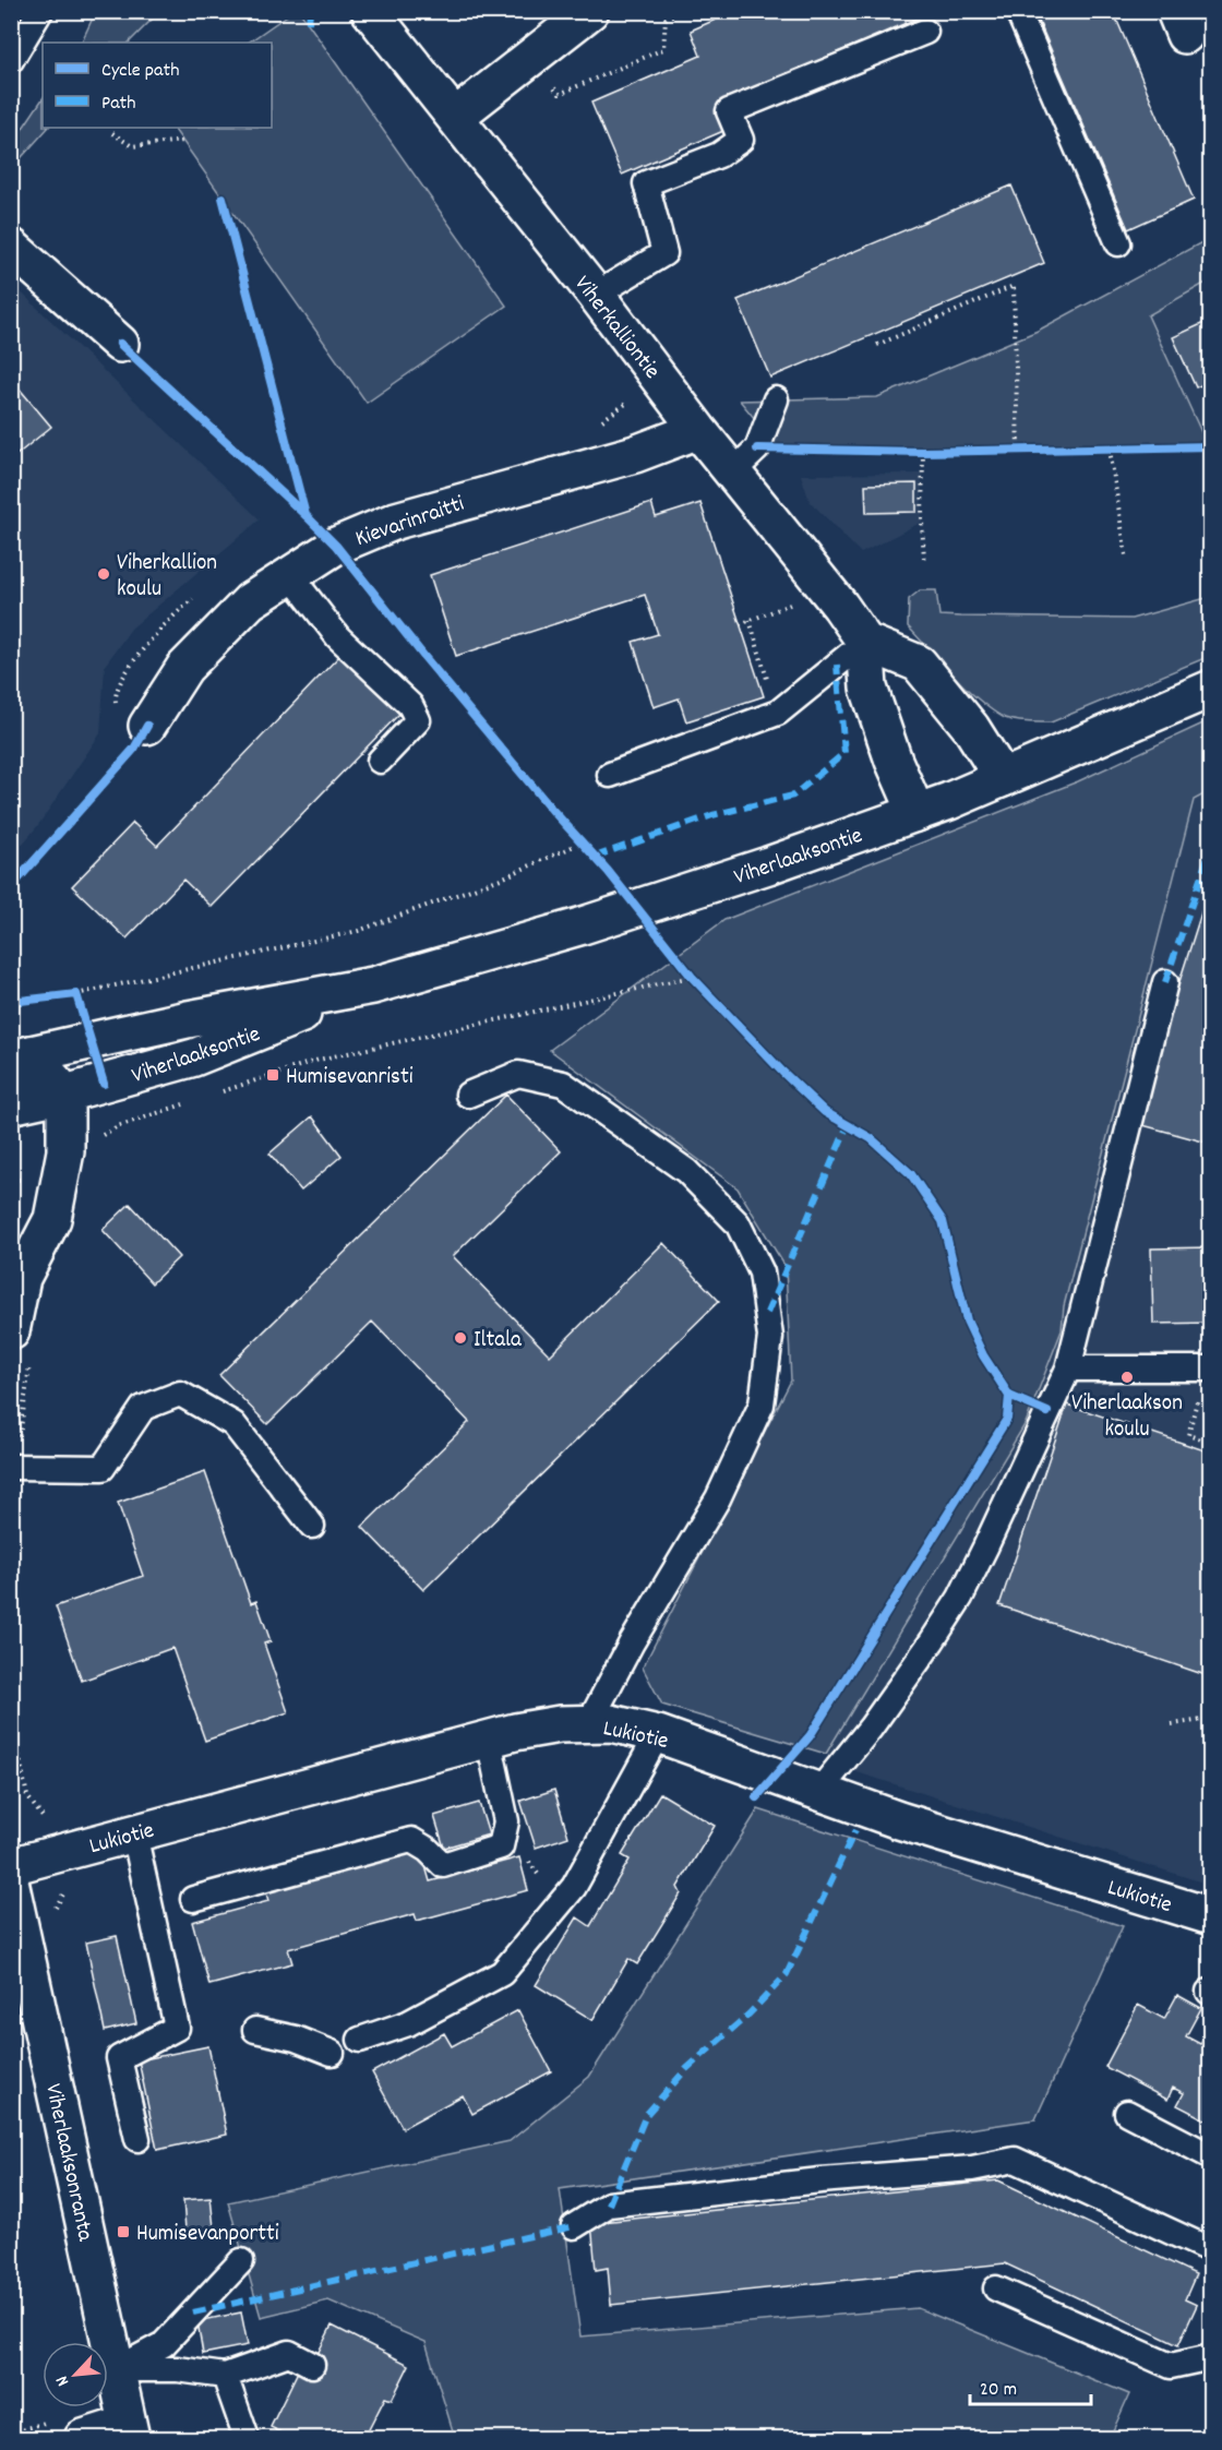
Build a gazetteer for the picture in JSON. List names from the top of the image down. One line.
{"streets":{"street":["Viherkalliontie","Kievarinraitti","Viherlaaksontie","Lukiotie","Viherlaaksonranta"]},"crossings":[["Viherkalliontie","Kievarinraitti"]],"places":{"other":["Viherkallion koulu","Iltala","Viherlaakson koulu"],"transit":["Humisevanristi","Humisevanportti"]},"legend":["Cycle path","Path"],"scale_bar":"20 m","north":"bottom left"}
